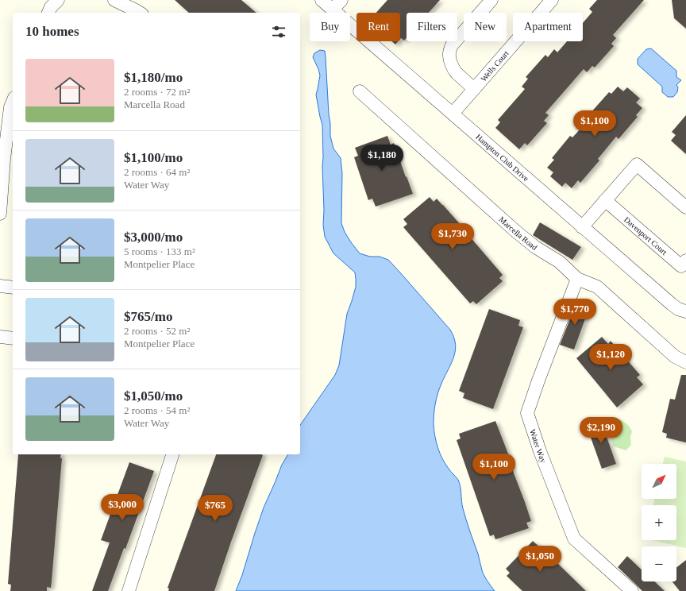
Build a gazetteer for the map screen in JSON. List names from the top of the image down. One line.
{"streets":{"street":["Wells Court","Hampton Club Drive","Marcella Road","Davenport Court","Water Way"]},"crossings":[["Wells Court","Hampton Club Drive"],["Marcella Road","Water Way"]],"north":"top right","page":{"chip":["Buy","Rent","Filters","New","Apartment"],"heading":"10 homes","list":[{"name":"$1,180/mo","note":"2 rooms · 72 m² · Marcella Road"},{"name":"$1,100/mo","note":"2 rooms · 64 m² · Water Way"},{"name":"$3,000/mo","note":"5 rooms · 133 m² · Montpelier Place"},{"name":"$765/mo","note":"2 rooms · 52 m² · Montpelier Place"},{"name":"$1,050/mo","note":"2 rooms · 54 m² · Water Way"}],"price":["$1,100","$1,180","$1,730","$1,770","$1,120","$2,190","$1,100","$3,000","$765","$1,050"],"map_buttons":["+","−"]}}
